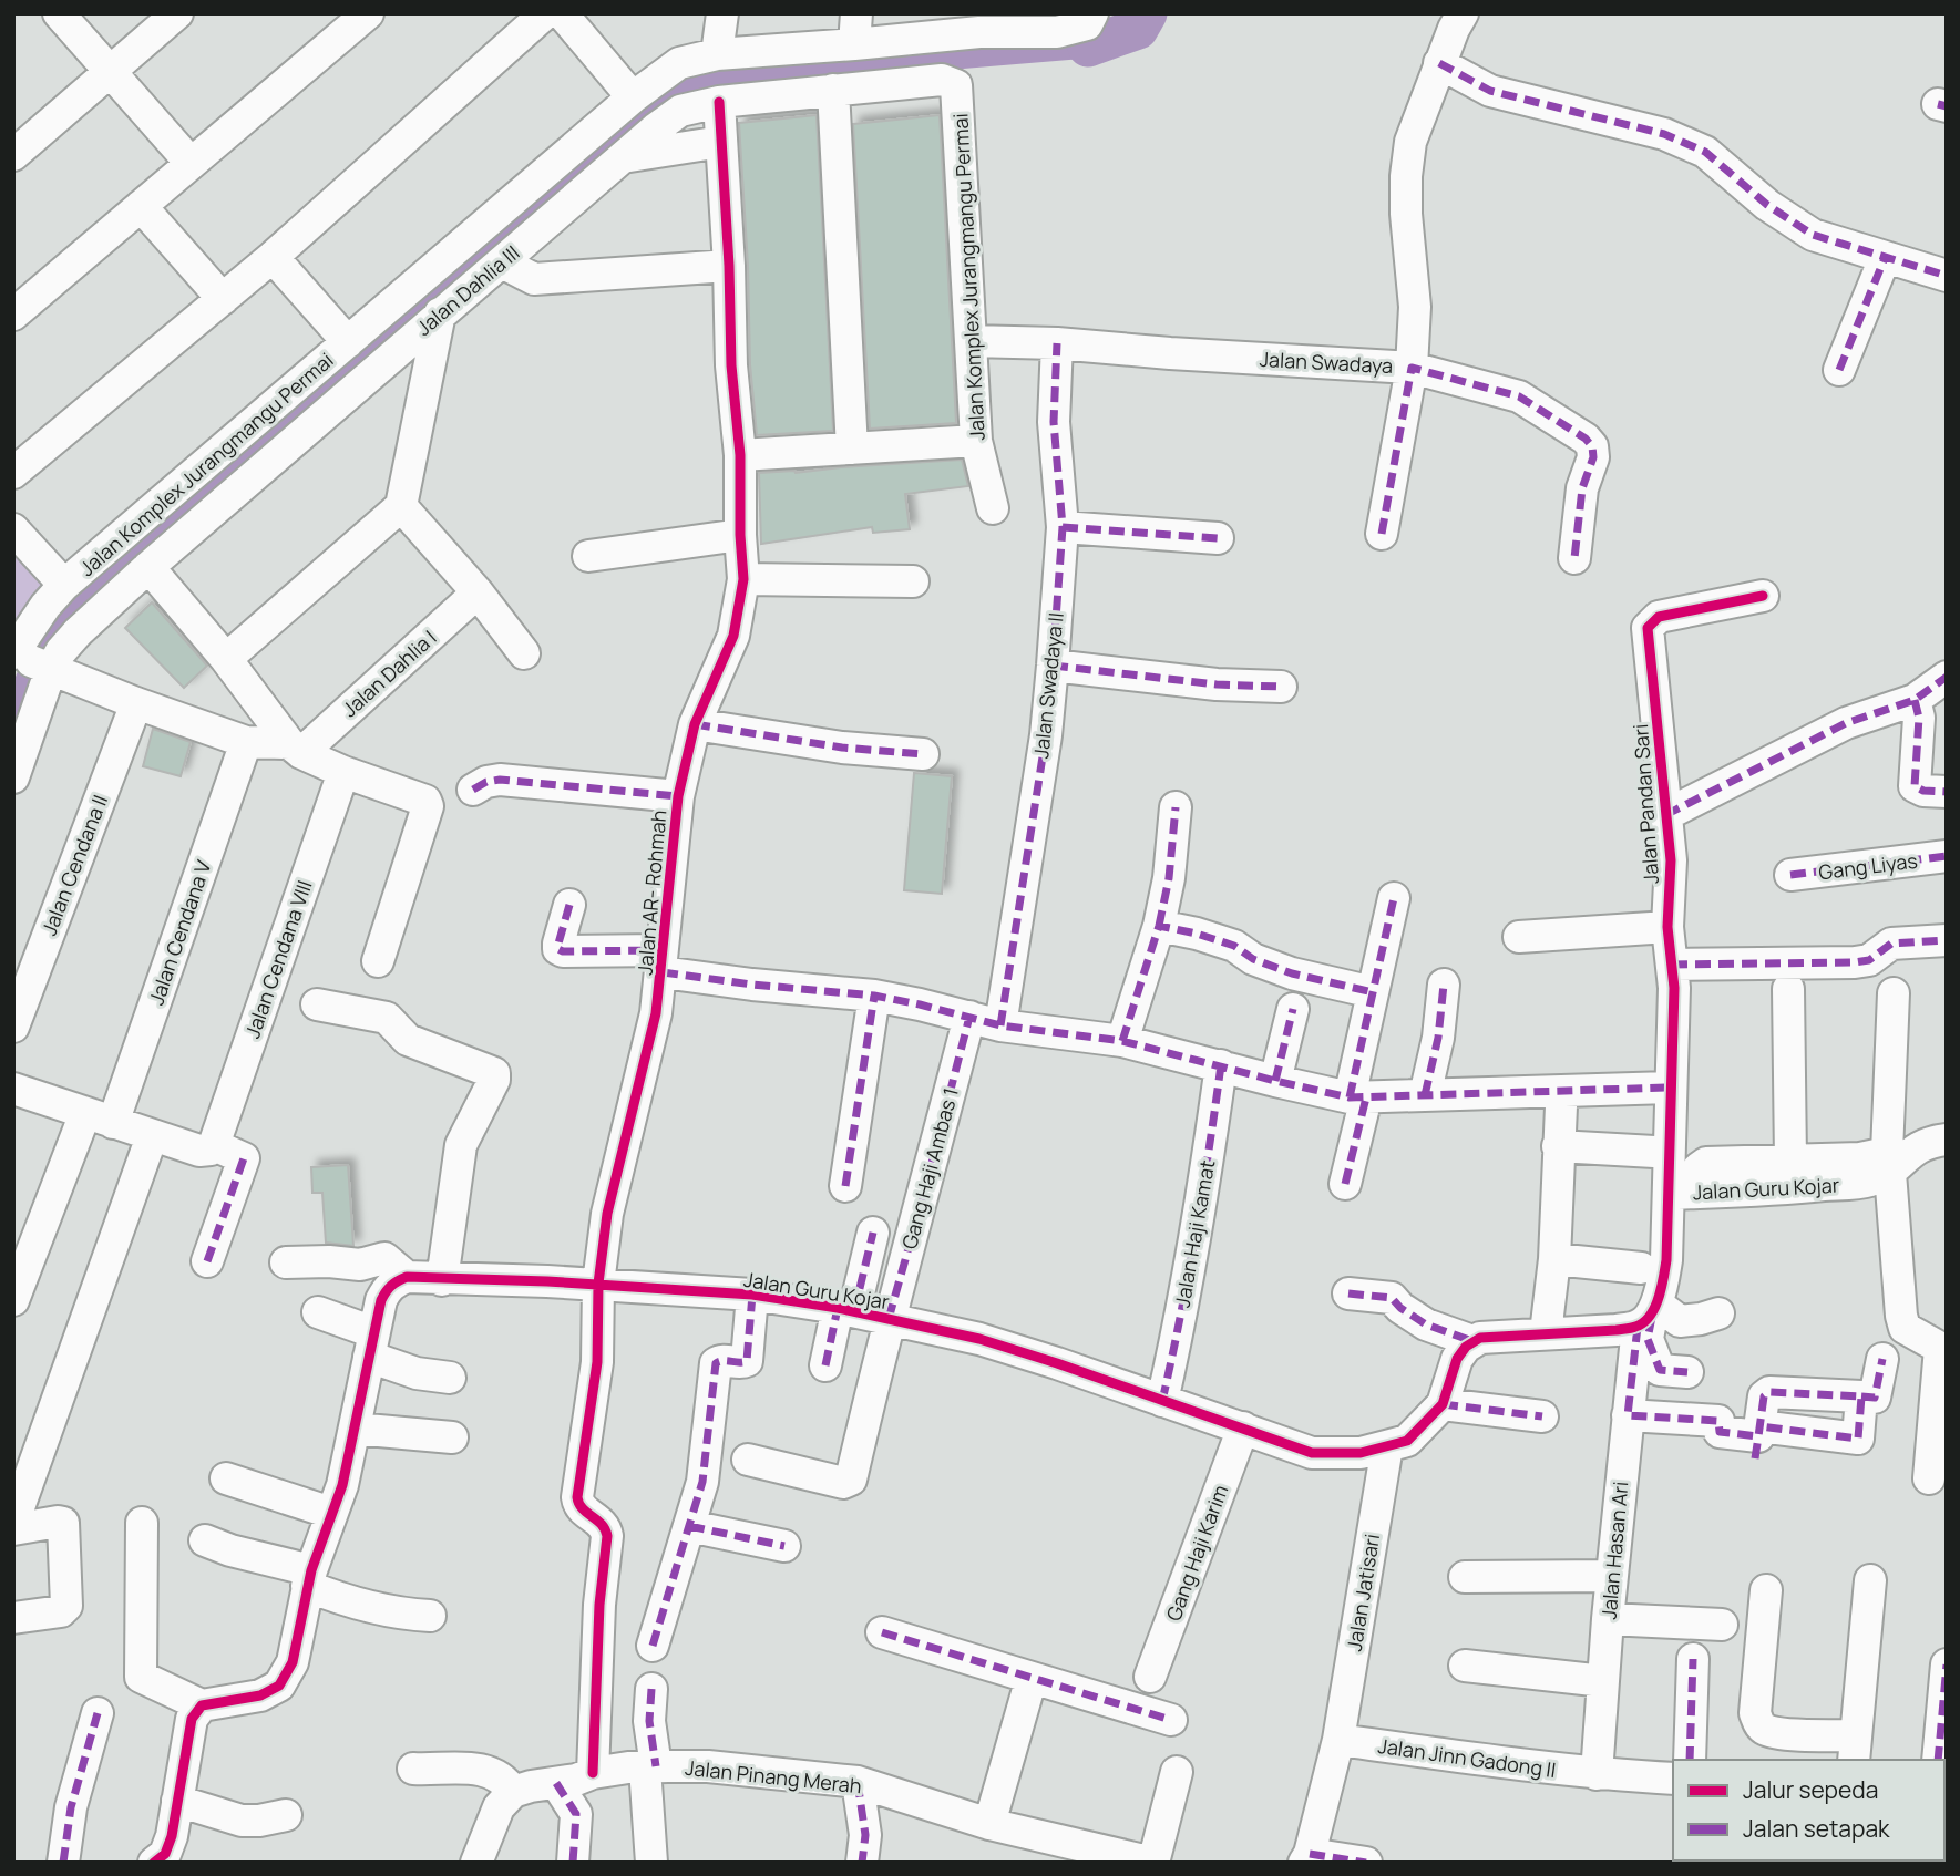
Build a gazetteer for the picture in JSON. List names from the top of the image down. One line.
{"streets":{"street":["Jalan Komplex Jurangmangu Permai","Jalan Dahlia III","Jalan Swadaya","Jalan Dahlia I","Jalan Swadaya II","Jalan Pandan Sari","Jalan Cendana II","Gang Liyas","Jalan AR- Rohmah","Jalan Cendana V","Jalan Cendana VIII","Gang Haji Ambas 1","Jalan Guru Kojar","Jalan Haji Kamat","Jalan Hasan Ari","Gang Haji Karim","Jalan Jatisari","Jalan Jinn Gadong II","Jalan Pinang Merah"]},"crossings":[["Jalan Komplex Jurangmangu Permai","Jalan Dahlia III"],["Jalan Komplex Jurangmangu Permai","Jalan Swadaya"],["Jalan Komplex Jurangmangu Permai","Jalan Dahlia I"],["Jalan Swadaya","Jalan Swadaya II"],["Jalan Pandan Sari","Jalan Guru Kojar"],["Jalan AR- Rohmah","Jalan Guru Kojar"],["Jalan AR- Rohmah","Jalan Pinang Merah"],["Gang Haji Ambas 1","Jalan Guru Kojar"],["Jalan Guru Kojar","Jalan Haji Kamat"],["Jalan Guru Kojar","Jalan Hasan Ari"],["Jalan Guru Kojar","Gang Haji Karim"],["Jalan Guru Kojar","Jalan Jatisari"],["Jalan Hasan Ari","Jalan Jinn Gadong II"],["Jalan Jatisari","Jalan Jinn Gadong II"]],"legend":["Jalur sepeda","Jalan setapak"]}
